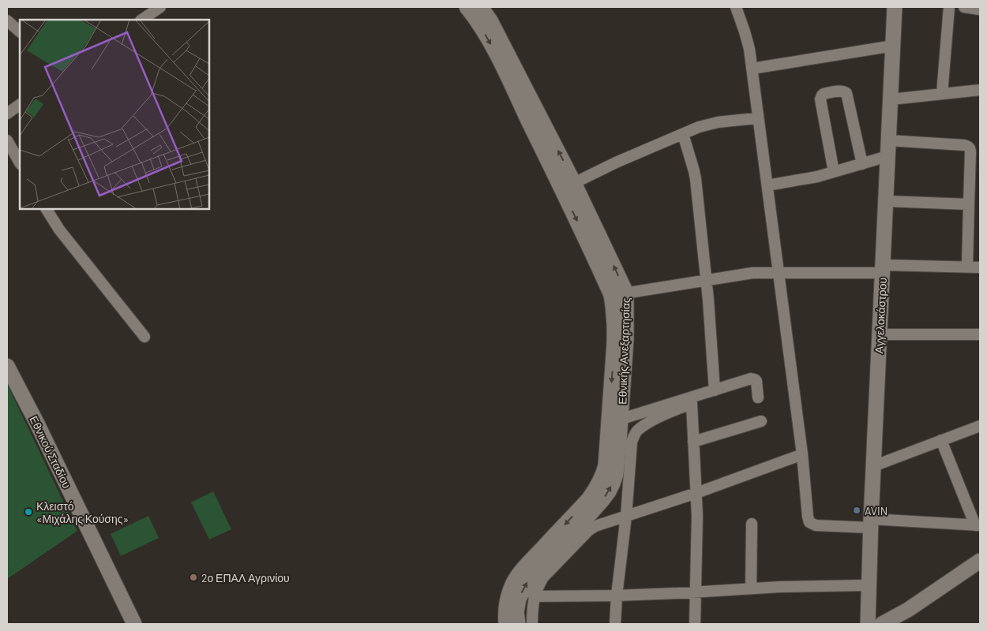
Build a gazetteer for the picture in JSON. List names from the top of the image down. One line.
{"streets":{"street":["Αγγελοκάστρου","Εθνικής Ανεξαρτησίας","Εθνικού Σταδίου"]},"places":["AVIN","Κλειστό «Μιχάλης Κούσης»","2ο ΕΠΑΛ Αγρινίου"]}
